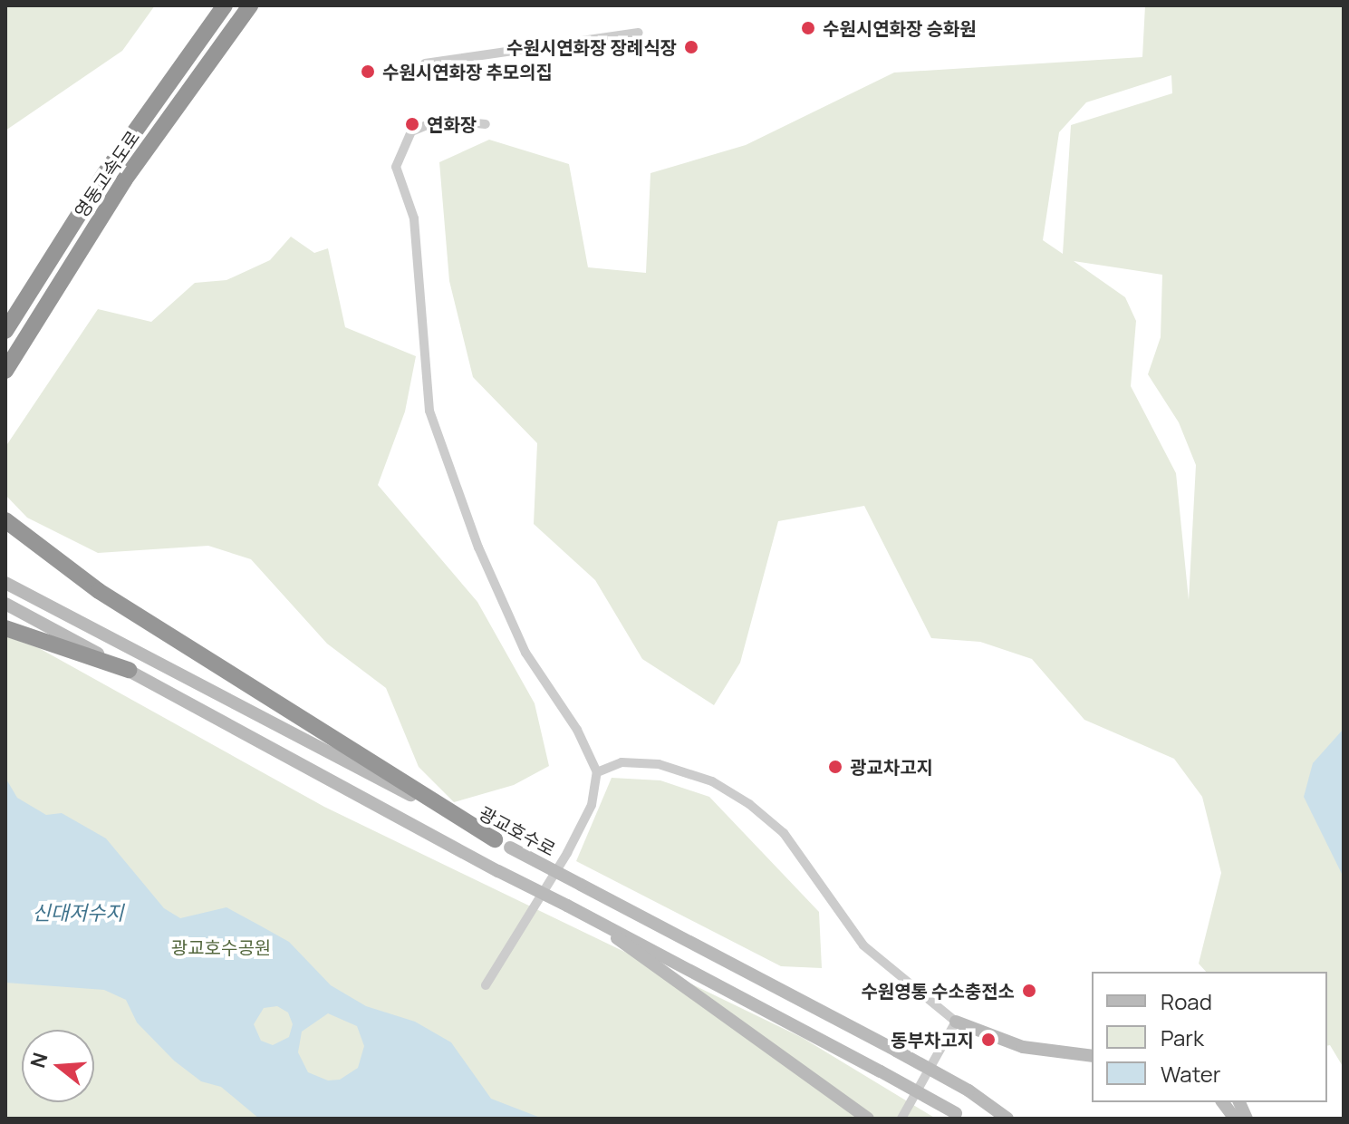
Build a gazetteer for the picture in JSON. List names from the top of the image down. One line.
{"streets":{"highway":["영동고속도로"],"main road":["광교호수로"]},"water":["신대저수지"],"parks":["광교호수공원"],"places":["수원시연화장 승화원","수원시연화장 장례식장","수원시연화장 추모의집","연화장","광교차고지","수원영통 수소충전소","동부차고지"],"legend":["Road","Park","Water"],"north":"left"}
